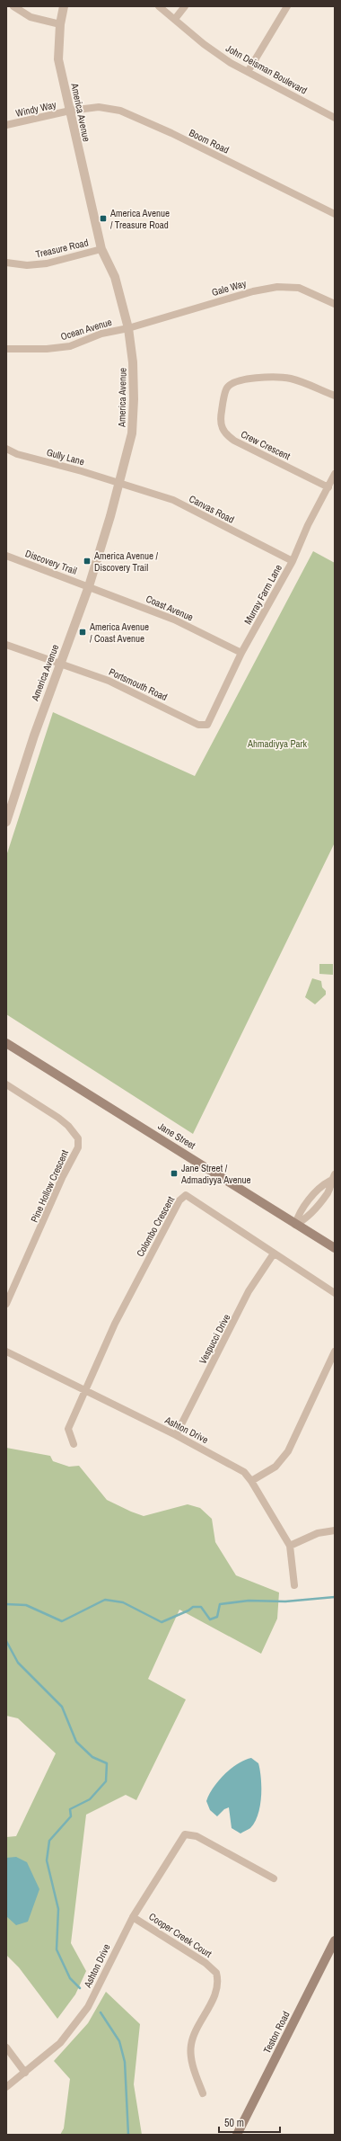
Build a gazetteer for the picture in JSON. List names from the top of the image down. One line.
{"streets":{"main road":["Jane Street","Teston Road"],"street":["John Deisman Boulevard","Windy Way","America Avenue","Boom Road","Treasure Road","Gale Way","Ocean Avenue","Crew Crescent","Gully Lane","Canvas Road","Discovery Trail","Murray Farm Lane","Coast Avenue","Portsmouth Road","Pine Hollow Crescent","Colombo Crescent","Vespucci Drive","Ashton Drive","Cooper Creek Court"]},"crossings":[["Windy Way","America Avenue"],["Windy Way","Boom Road"],["America Avenue","Boom Road"],["America Avenue","Treasure Road"],["America Avenue","Gale Way"],["America Avenue","Ocean Avenue"],["America Avenue","Gully Lane"],["America Avenue","Canvas Road"],["America Avenue","Discovery Trail"],["America Avenue","Coast Avenue"],["America Avenue","Portsmouth Road"],["Gale Way","Ocean Avenue"],["Crew Crescent","Murray Farm Lane"],["Gully Lane","Canvas Road"],["Canvas Road","Murray Farm Lane"],["Discovery Trail","Coast Avenue"],["Murray Farm Lane","Coast Avenue"],["Murray Farm Lane","Portsmouth Road"],["Colombo Crescent","Vespucci Drive"],["Colombo Crescent","Ashton Drive"],["Vespucci Drive","Ashton Drive"],["Ashton Drive","Cooper Creek Court"]],"parks":["Ahmadiyya Park"],"places":{"transit":["America Avenue / Treasure Road","America Avenue / Discovery Trail","America Avenue / Coast Avenue","Jane Street / Admadiyya Avenue"]},"scale_bar":"50 m"}
